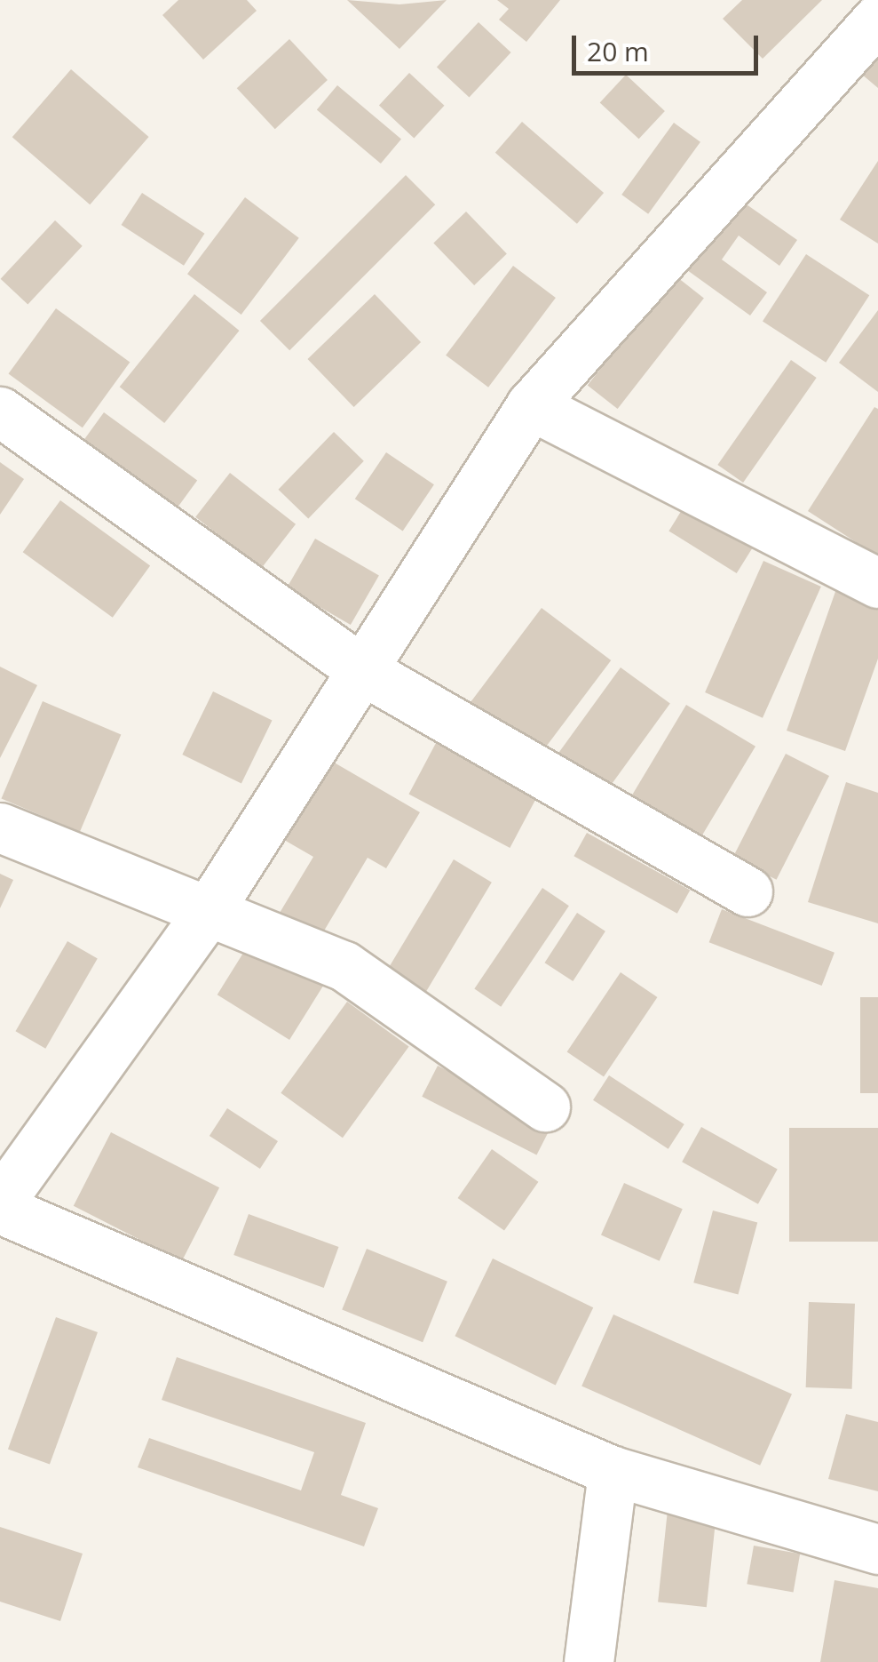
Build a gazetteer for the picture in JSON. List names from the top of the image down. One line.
{"scale_bar":"20 m"}
